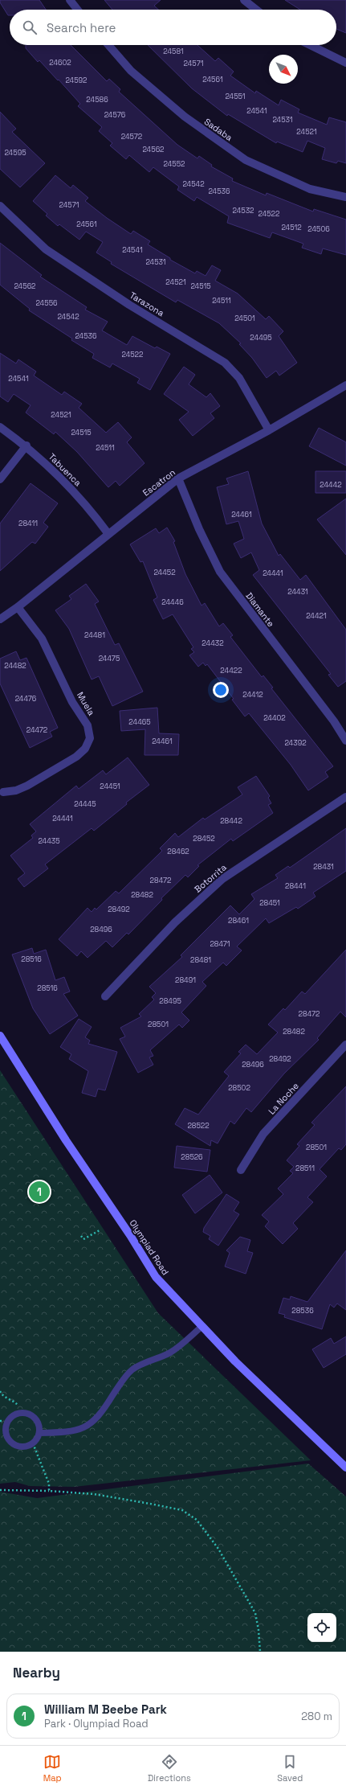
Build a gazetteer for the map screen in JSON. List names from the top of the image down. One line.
{"streets":{"main road":["Olympiad Road"],"street":["Sadaba","Tarazona","Tabuenca","Escatron","Diamante","Muela","Botorrita","La Noche"]},"crossings":[["Tarazona","Escatron"],["Tabuenca","Escatron"],["Escatron","Diamante"],["Escatron","Muela"]],"house_numbers":["24581","24602","24571","24561","24592","24551","24586","24541","24576","24531","24521","24572","24562","24595","24552","24542","24536","24571","24532","24522","24561","24512","24506","24541","24531","24521","24562","24515","24511","24556","24542","24501","24536","24495","24522","24541","24521","24515","24511","24442","24461","28411","24452","24441","24431","24446","24421","24481","24432","24475","24482","24422","24412","24476","24402","24465","24472","24461","24392","24451","24445","24441","28442","28452","24435","28462","28431","28472","28441","28482","28451","28492","28461","28496","28471","28516","28481","28491","28516","28495","28472","28501","28482","28492","28496","28502","28522","28501","28526","28511","28536"],"north":"bottom right","page":{"search":"Search here","pins":"1","heading":"Nearby","list":[{"mark":"1","name":"William M Beebe Park","note":"Park · Olympiad Road","value":"280 m"}],"nav":["Map","Directions","Saved"]}}
